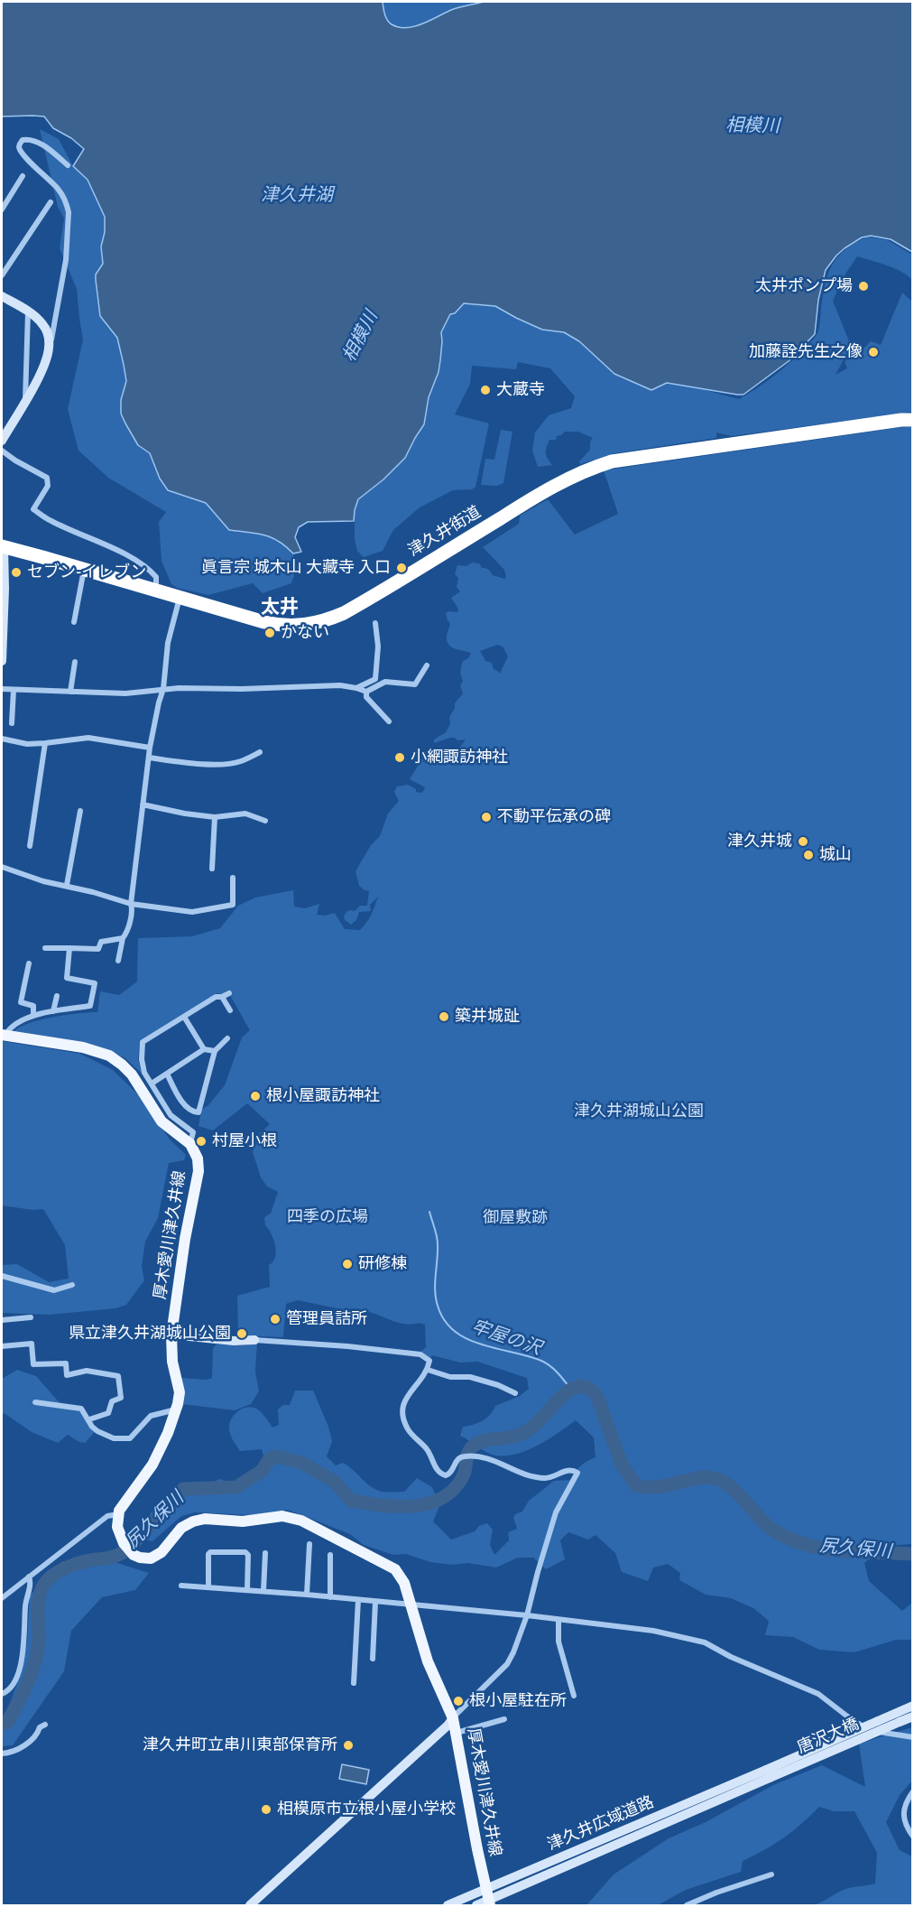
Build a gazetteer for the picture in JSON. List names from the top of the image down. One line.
{"streets":{"highway":["津久井街道"],"main road":["厚木愛川津久井線","唐沢大橋","津久井広域道路"]},"crossings":[["厚木愛川津久井線","津久井広域道路"],["唐沢大橋","津久井広域道路"]],"districts":["太井"],"water":["相模川","津久井湖","牢屋の沢","尻久保川"],"parks":["津久井湖城山公園","四季の広場","御屋敷跡"],"places":["太井ポンプ場","加藤詮先生之像","大蔵寺","眞言宗 城木山 大藏寺 入口","セブン-イレブン","かない","小網諏訪神社","不動平伝承の碑","津久井城","城山","築井城趾","根小屋諏訪神社","村屋小根","研修棟","管理員詰所","県立津久井湖城山公園","根小屋駐在所","津久井町立串川東部保育所","相模原市立根小屋小学校"]}
